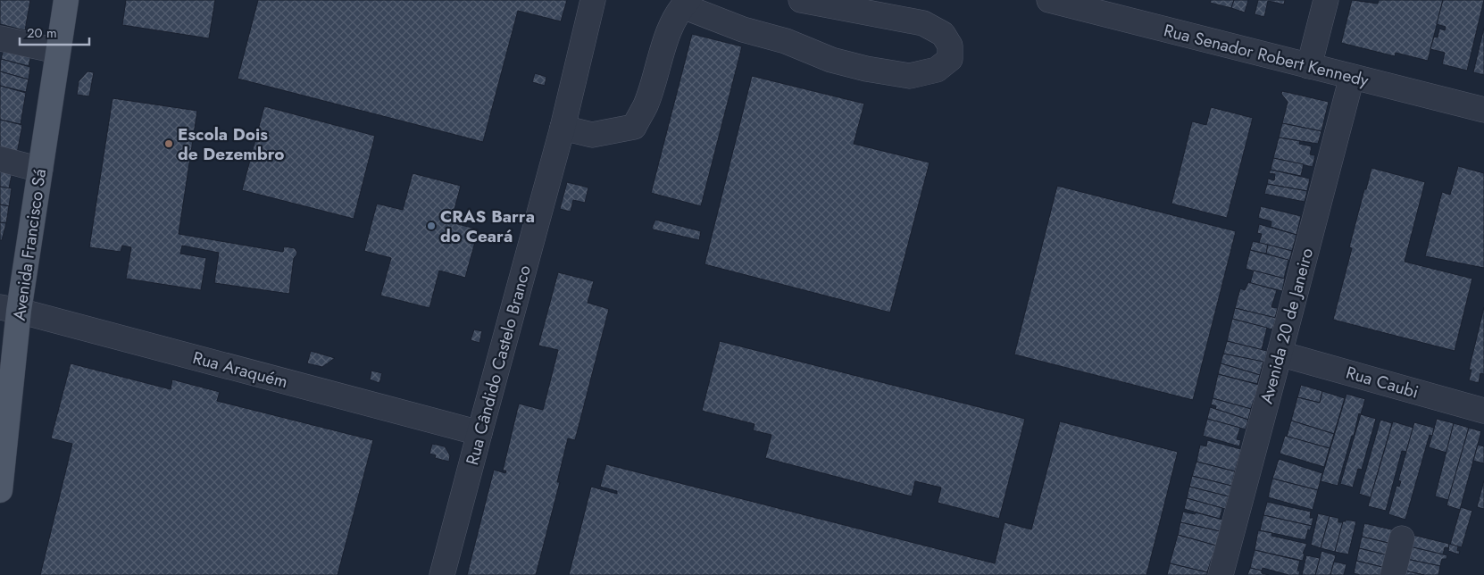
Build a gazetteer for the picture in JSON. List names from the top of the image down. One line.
{"streets":{"main road":["Avenida Francisco Sá"],"street":["Rua Senador Robert Kennedy","Avenida 20 de Janeiro","Rua Cândido Castelo Branco","Rua Araquém","Rua Caubi"]},"crossings":[["Rua Senador Robert Kennedy","Avenida 20 de Janeiro"],["Avenida Francisco Sá","Rua Araquém"],["Avenida 20 de Janeiro","Rua Caubi"],["Rua Cândido Castelo Branco","Rua Araquém"]],"places":["Escola Dois de Dezembro","CRAS Barra do Ceará"],"scale_bar":"20 m"}
